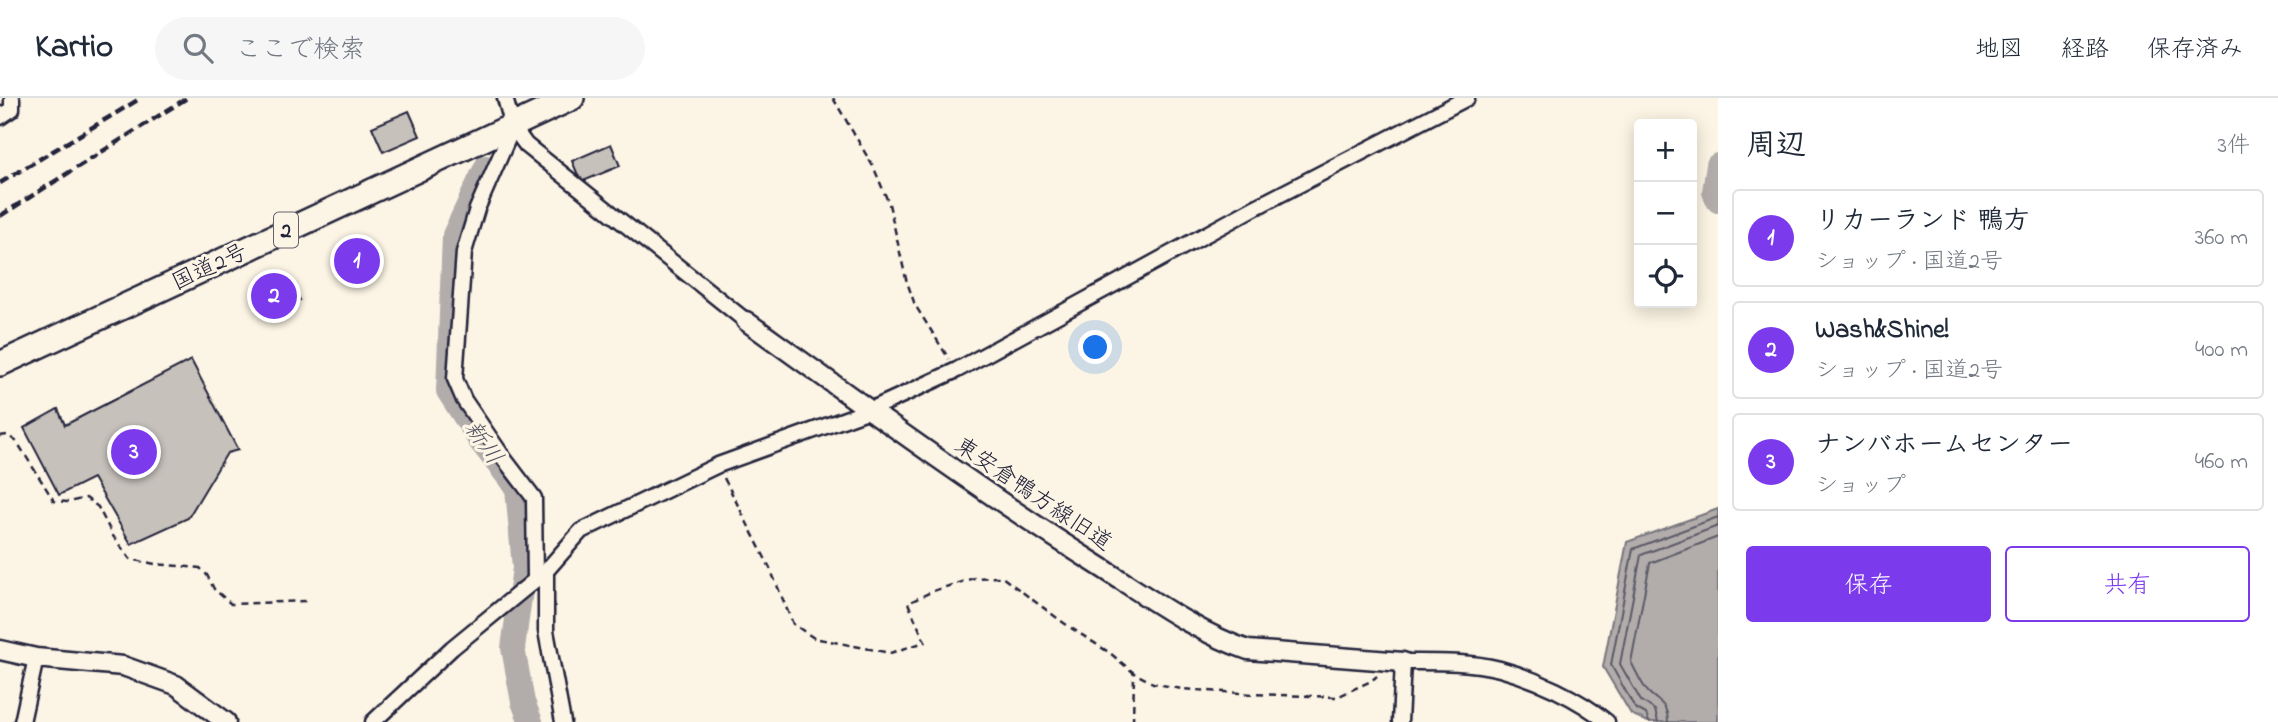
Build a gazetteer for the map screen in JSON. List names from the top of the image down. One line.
{"streets":{"highway":["2","国道2号"],"street":["東安倉鴨方線旧道"]},"crossings":[["国道2号","東安倉鴨方線旧道"]],"water":["新川"],"page":{"header":"Kartio","search":"ここで検索","nav":["地図","経路","保存済み"],"heading":["周辺","3件"],"map_buttons":["+","−"],"list":[{"mark":"1","name":"リカーランド 鴨方","note":"ショップ · 国道2号","value":"360 m"},{"mark":"2","name":"Wash&Shine!","note":"ショップ · 国道2号","value":"400 m"},{"mark":"3","name":"ナンバホームセンター","note":"ショップ","value":"460 m"}],"pins":["1","2","3"],"buttons":["保存","共有"]}}
